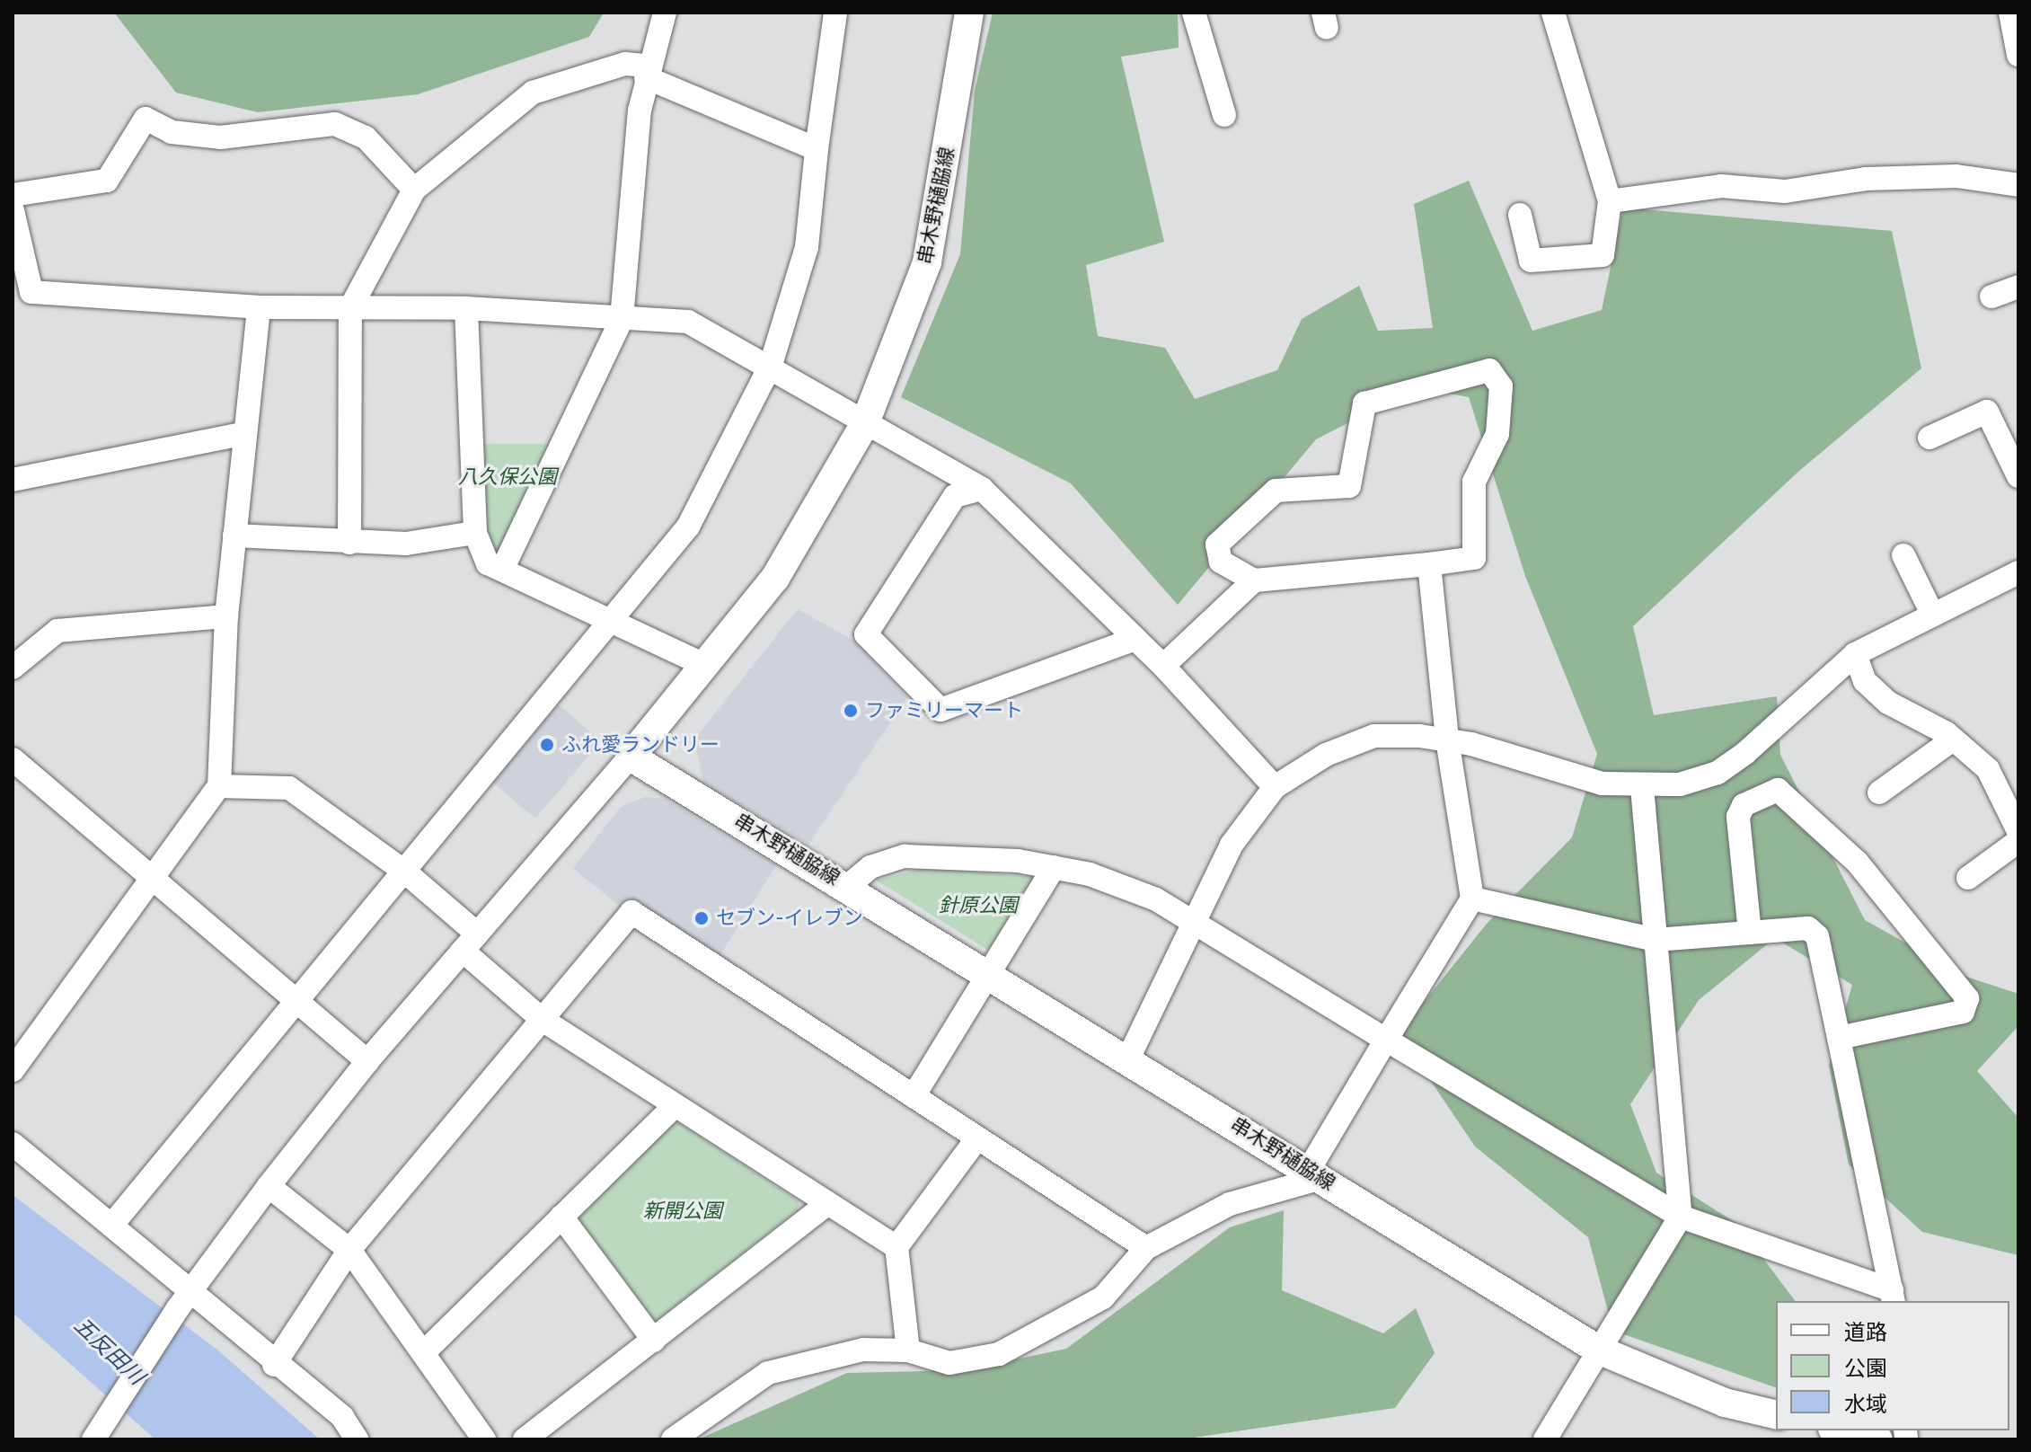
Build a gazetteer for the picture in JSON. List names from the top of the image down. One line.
{"streets":{"main road":["串木野樋脇線"]},"water":["五反田川"],"parks":["八久保公園","針原公園","新開公園"],"places":["ファミリーマート","ふれ愛ランドリー","セブン-イレブン"],"legend":["道路","公園","水域"]}
